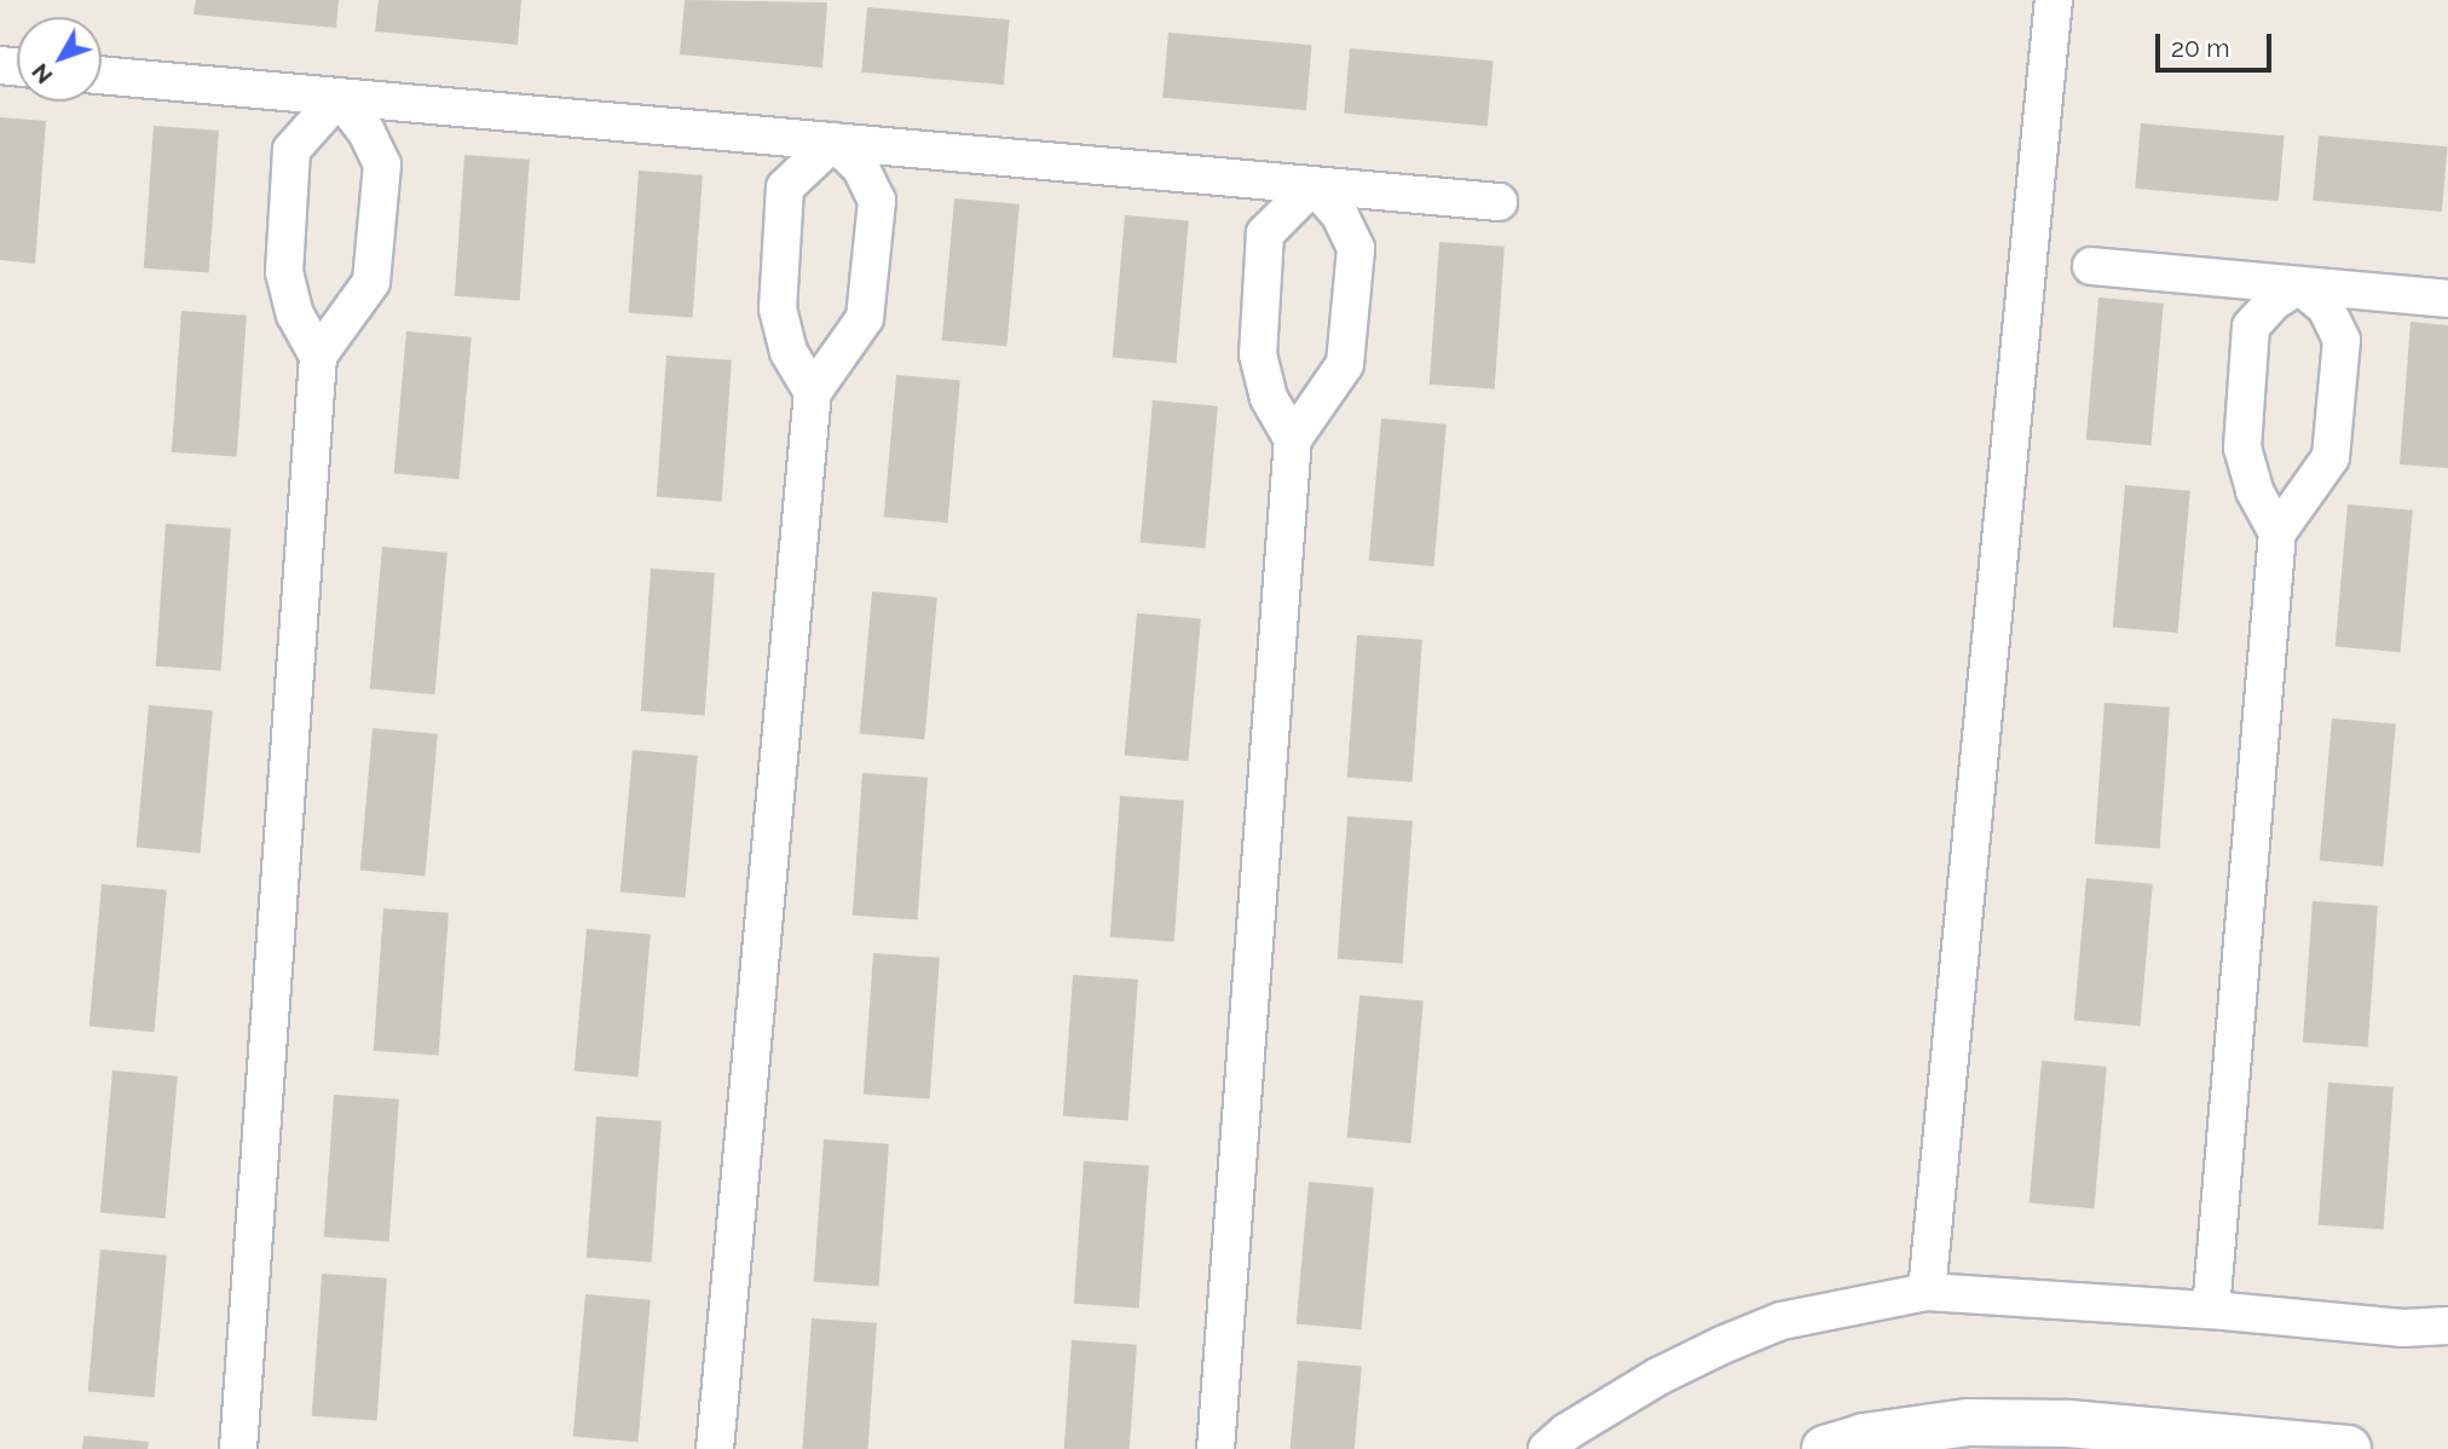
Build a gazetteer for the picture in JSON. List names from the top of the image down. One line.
{"scale_bar":"20 m","north":"bottom left"}
